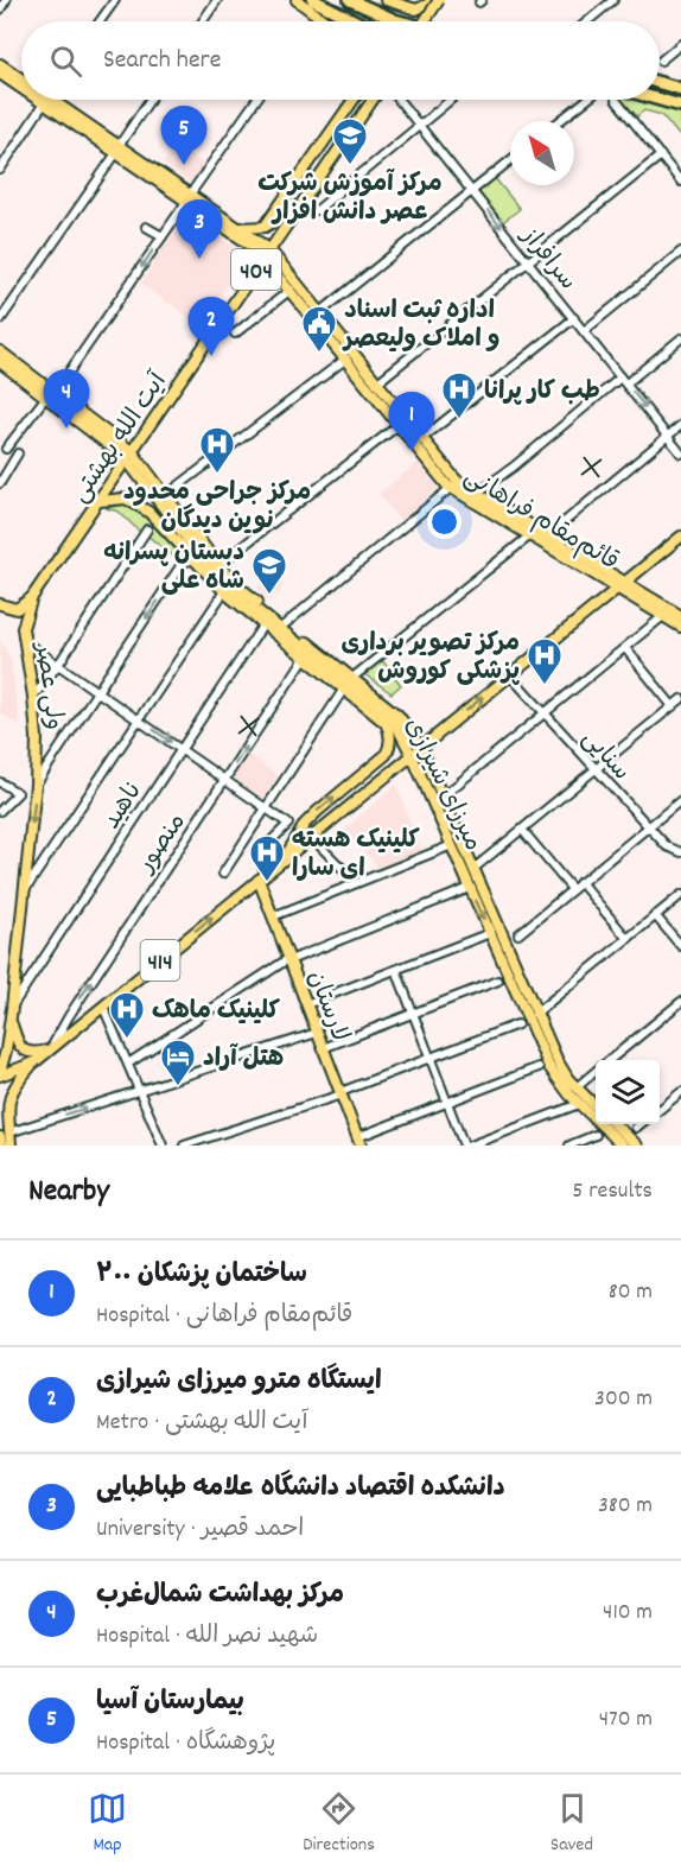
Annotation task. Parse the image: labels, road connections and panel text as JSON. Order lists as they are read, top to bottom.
{
  "streets": {
    "main road": [
      "404",
      "آیت الله بهشتی",
      "قائم‌مقام فراهانی",
      "ولی عصر",
      "میرزای شیرازی",
      "414",
      "لارستان"
    ],
    "street": [
      "سرافراز",
      "سنایی",
      "ناهید",
      "منصور"
    ]
  },
  "crossings": [
    ["آیت الله بهشتی", "قائم‌مقام فراهانی"],
    ["آیت الله بهشتی", "ولی عصر"],
    ["آیت الله بهشتی", "میرزای شیرازی"],
    ["قائم‌مقام فراهانی", "414"],
    ["ولی عصر", "ناهید"],
    ["ولی عصر", "414"],
    ["سنایی", "414"],
    ["میرزای شیرازی", "ناهید"],
    ["میرزای شیرازی", "منصور"],
    ["میرزای شیرازی", "414"],
    ["منصور", "414"],
    ["414", "لارستان"]
  ],
  "one_way": ["سرافراز"],
  "places": {
    "school or university": ["مرکز آموزش شرکت عصر دانش افزار", "دبستان پسرانه شاه علی"],
    "public building": ["اداره ثبت اسناد و املاک ولیعصر"],
    "hospital": [
      "طب کار پرانا",
      "مرکز جراحی محدود نوین دیدگان",
      "مرکز تصویر برداری پزشکی کوروش",
      "کلینیک هسته ای سارا",
      "کلینیک ماهک"
    ],
    "hotel": ["هتل آراد"]
  },
  "north": "top left",
  "page": {
    "search": "Search here",
    "pins": [
      "5",
      "3",
      "2",
      "4",
      "1"
    ],
    "heading": ["Nearby", "5 results"],
    "list": [
      {
        "mark": "1",
        "name": "ساختمان پزشکان ۲۰۰",
        "note": "Hospital · قائم‌مقام فراهانی",
        "value": "80 m"
      },
      {
        "mark": "2",
        "name": "ایستگاه مترو میرزای شیرازی",
        "note": "Metro · آیت الله بهشتی",
        "value": "300 m"
      },
      {
        "mark": "3",
        "name": "دانشکده اقتصاد دانشگاه علامه طباطبایی",
        "note": "University · احمد قصیر",
        "value": "380 m"
      },
      {
        "mark": "4",
        "name": "مرکز بهداشت شمال‌غرب",
        "note": "Hospital · شهید نصر الله",
        "value": "410 m"
      },
      {
        "mark": "5",
        "name": "بیمارستان آسیا",
        "note": "Hospital · پژوهشگاه",
        "value": "470 m"
      }
    ],
    "nav": ["Map", "Directions", "Saved"]
  }
}
